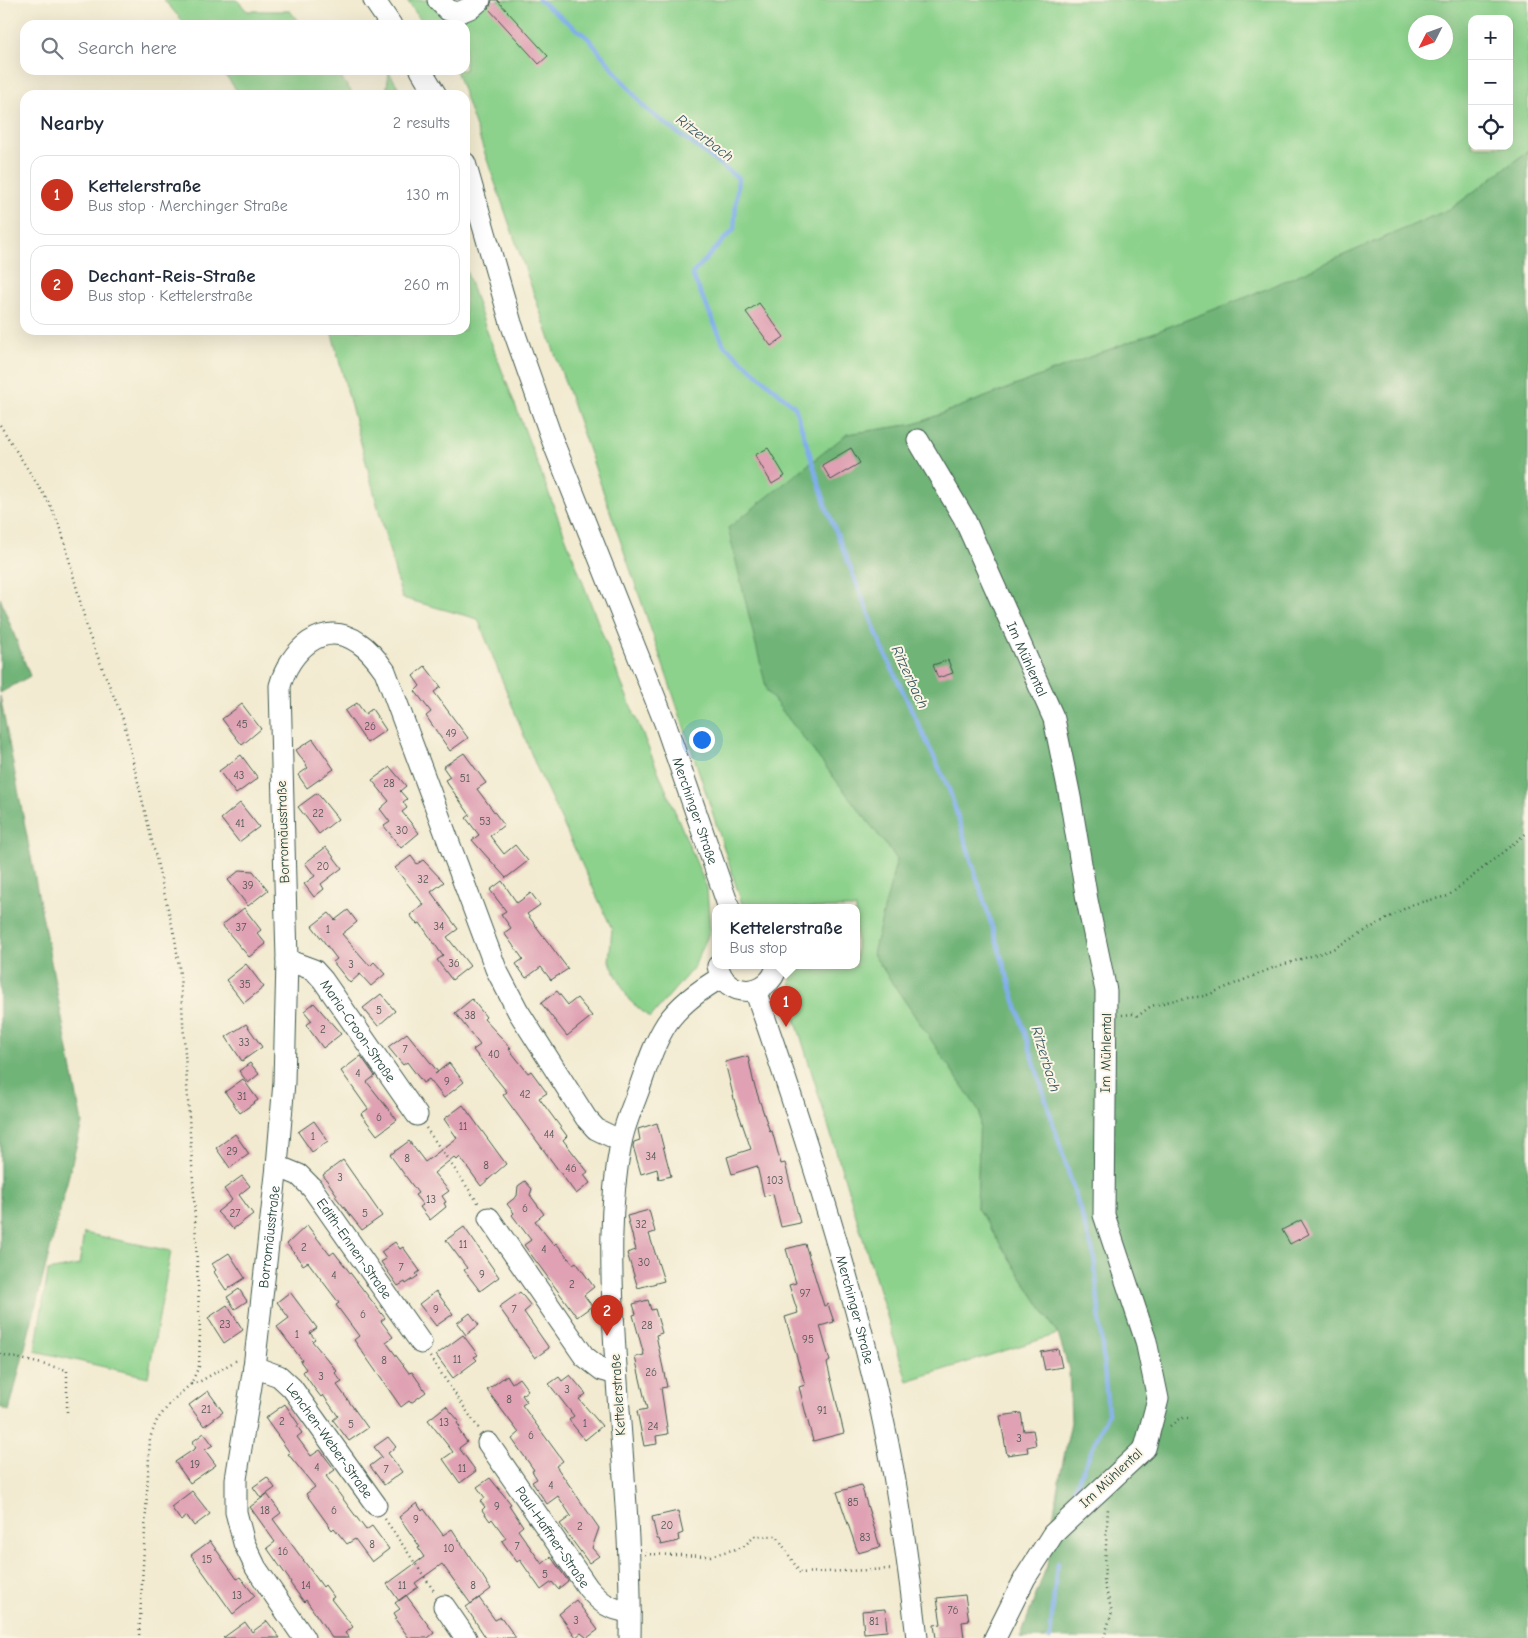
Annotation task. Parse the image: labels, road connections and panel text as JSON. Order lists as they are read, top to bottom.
{
  "streets": {
    "street": [
      "Im Mühlental",
      "Merchinger Straße",
      "Borromäusstraße",
      "Maria-Croon-Straße",
      "Edith-Ennen-Straße",
      "Kettelerstraße",
      "Lenchen-Weber-Straße",
      "Paul-Haffner-Straße"
    ]
  },
  "crossings": [
    ["Borromäusstraße", "Maria-Croon-Straße"],
    ["Borromäusstraße", "Edith-Ennen-Straße"],
    ["Borromäusstraße", "Kettelerstraße"],
    ["Borromäusstraße", "Lenchen-Weber-Straße"],
    ["Kettelerstraße", "Paul-Haffner-Straße"]
  ],
  "water": ["Ritzerbach"],
  "house_numbers": [
    "45",
    "26",
    "49",
    "43",
    "51",
    "28",
    "22",
    "53",
    "41",
    "30",
    "20",
    "32",
    "39",
    "34",
    "37",
    "1",
    "36",
    "3",
    "35",
    "5",
    "38",
    "2",
    "33",
    "7",
    "40",
    "4",
    "9",
    "42",
    "31",
    "6",
    "11",
    "44",
    "1",
    "29",
    "34",
    "8",
    "8",
    "46",
    "3",
    "103",
    "13",
    "6",
    "27",
    "5",
    "32",
    "11",
    "2",
    "4",
    "30",
    "7",
    "9",
    "4",
    "2",
    "97",
    "9",
    "7",
    "6",
    "23",
    "28",
    "1",
    "95",
    "11",
    "8",
    "26",
    "3",
    "3",
    "8",
    "21",
    "91",
    "2",
    "13",
    "1",
    "5",
    "24",
    "6",
    "3",
    "19",
    "4",
    "11",
    "7",
    "4",
    "85",
    "9",
    "18",
    "6",
    "9",
    "20",
    "2",
    "83",
    "8",
    "7",
    "10",
    "16",
    "15",
    "5",
    "14",
    "11",
    "8",
    "13",
    "76",
    "3",
    "81"
  ],
  "north": "bottom left",
  "page": {
    "map_buttons": ["+", "−"],
    "search": "Search here",
    "heading": ["Nearby", "2 results"],
    "list": [
      {
        "mark": "1",
        "name": "Kettelerstraße",
        "note": "Bus stop · Merchinger Straße",
        "value": "130 m"
      },
      {
        "mark": "2",
        "name": "Dechant-Reis-Straße",
        "note": "Bus stop · Kettelerstraße",
        "value": "260 m"
      }
    ],
    "popup": ["Kettelerstraße", "Bus stop"],
    "pins": ["1", "2"]
  }
}
